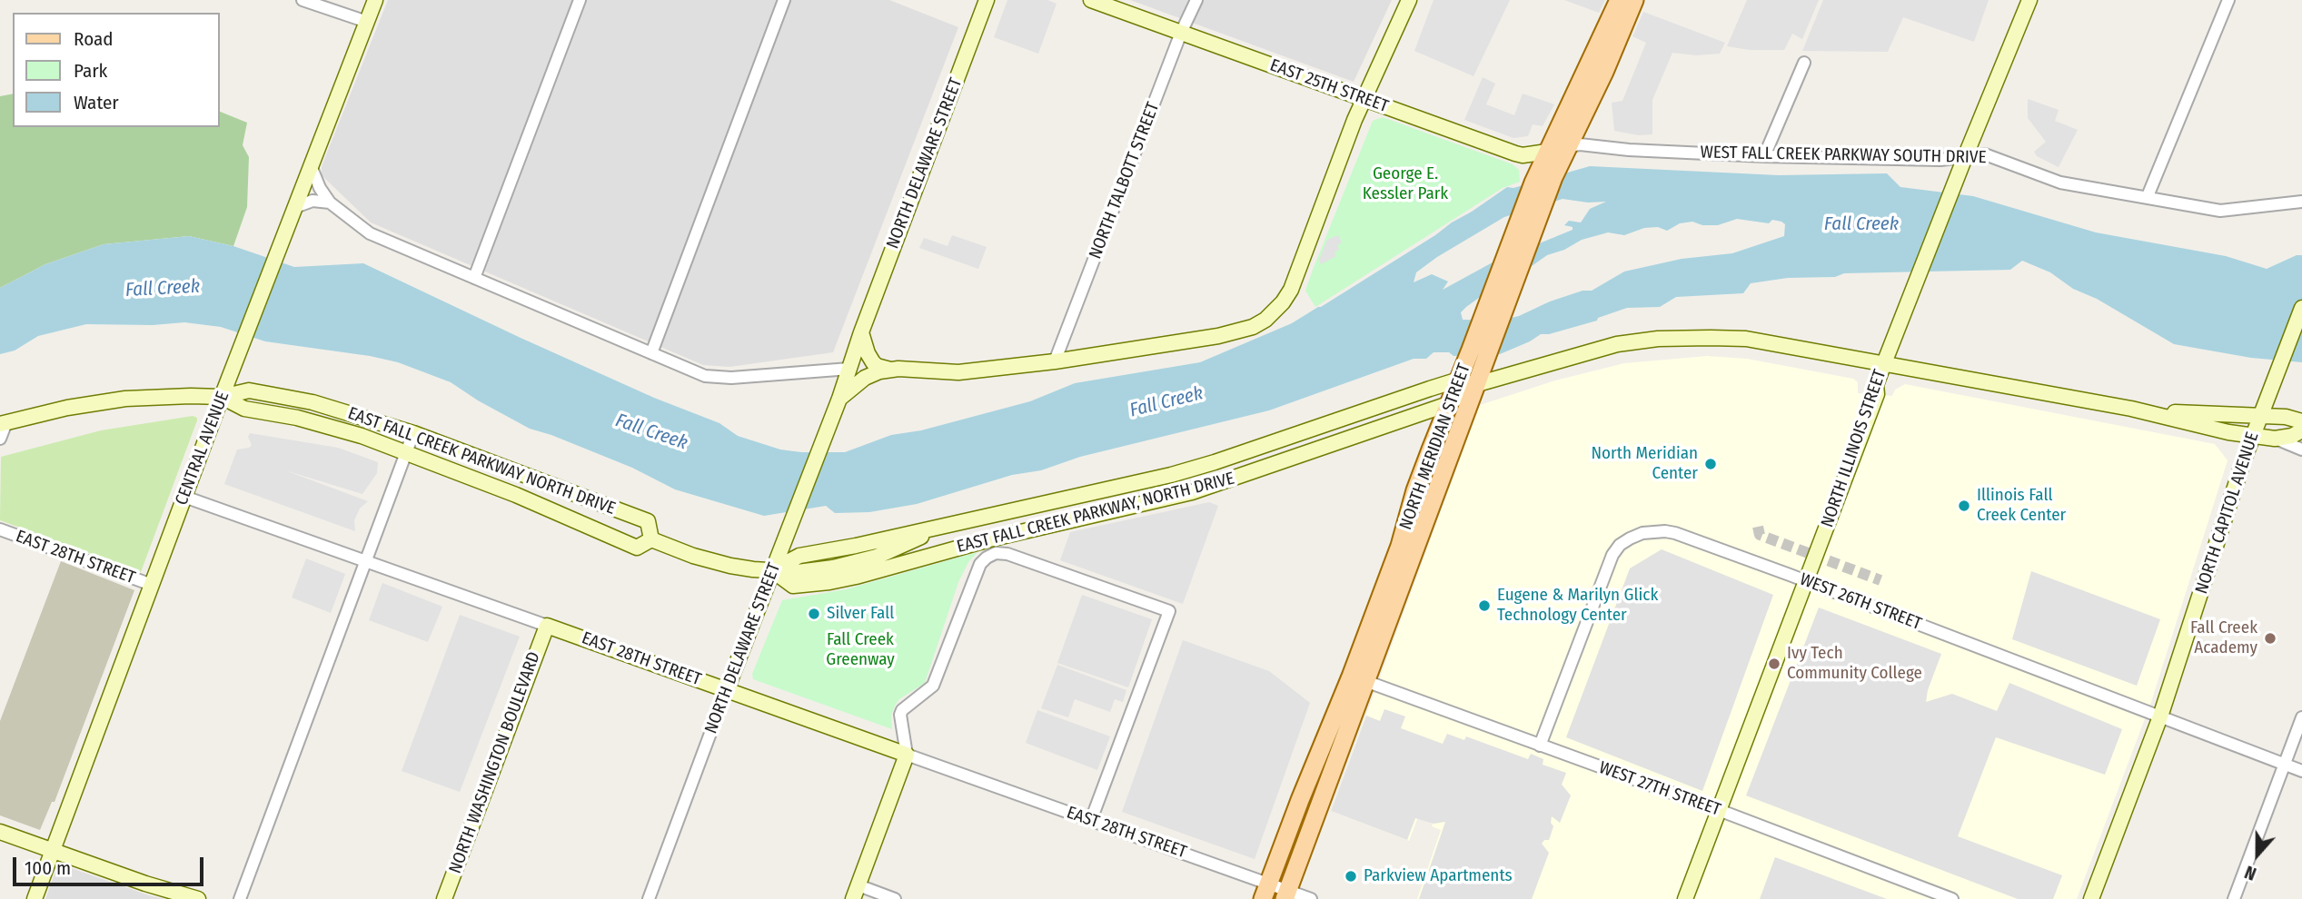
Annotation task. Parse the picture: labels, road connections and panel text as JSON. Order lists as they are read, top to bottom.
{
  "streets": {
    "main road": [
      "EAST 25TH STREET",
      "NORTH DELAWARE STREET",
      "NORTH MERIDIAN STREET",
      "CENTRAL AVENUE",
      "NORTH ILLINOIS STREET",
      "EAST FALL CREEK PARKWAY NORTH DRIVE",
      "EAST FALL CREEK PARKWAY, NORTH DRIVE",
      "NORTH CAPITOL AVENUE",
      "EAST 28TH STREET",
      "NORTH WASHINGTON BOULEVARD"
    ],
    "street": [
      "WEST FALL CREEK PARKWAY SOUTH DRIVE",
      "NORTH TALBOTT STREET",
      "WEST 26TH STREET",
      "WEST 27TH STREET"
    ]
  },
  "crossings": [
    ["EAST 25TH STREET", "WEST FALL CREEK PARKWAY SOUTH DRIVE"],
    ["EAST 25TH STREET", "NORTH TALBOTT STREET"],
    ["EAST 25TH STREET", "NORTH MERIDIAN STREET"],
    ["WEST FALL CREEK PARKWAY SOUTH DRIVE", "NORTH MERIDIAN STREET"],
    ["WEST FALL CREEK PARKWAY SOUTH DRIVE", "NORTH ILLINOIS STREET"],
    ["NORTH DELAWARE STREET", "EAST FALL CREEK PARKWAY NORTH DRIVE"],
    ["NORTH DELAWARE STREET", "EAST FALL CREEK PARKWAY, NORTH DRIVE"],
    ["NORTH DELAWARE STREET", "EAST 28TH STREET"],
    ["NORTH MERIDIAN STREET", "EAST FALL CREEK PARKWAY, NORTH DRIVE"],
    ["NORTH MERIDIAN STREET", "EAST 28TH STREET"],
    ["NORTH MERIDIAN STREET", "WEST 27TH STREET"],
    ["CENTRAL AVENUE", "EAST FALL CREEK PARKWAY NORTH DRIVE"],
    ["CENTRAL AVENUE", "EAST 28TH STREET"],
    ["NORTH ILLINOIS STREET", "WEST 26TH STREET"],
    ["NORTH ILLINOIS STREET", "WEST 27TH STREET"],
    ["EAST FALL CREEK PARKWAY NORTH DRIVE", "EAST FALL CREEK PARKWAY, NORTH DRIVE"],
    ["NORTH CAPITOL AVENUE", "WEST 26TH STREET"],
    ["EAST 28TH STREET", "NORTH WASHINGTON BOULEVARD"],
    ["WEST 26TH STREET", "WEST 27TH STREET"]
  ],
  "water": ["Fall Creek"],
  "parks": ["George E. Kessler Park", "Fall Creek Greenway"],
  "places": [
    "North Meridian Center",
    "Illinois Fall Creek Center",
    "Eugene & Marilyn Glick Technology Center",
    "Silver Fall",
    "Fall Creek Academy",
    "Ivy Tech Community College",
    "Parkview Apartments"
  ],
  "legend": ["Road", "Park", "Water"],
  "scale_bar": "100 m",
  "north": "bottom"
}
